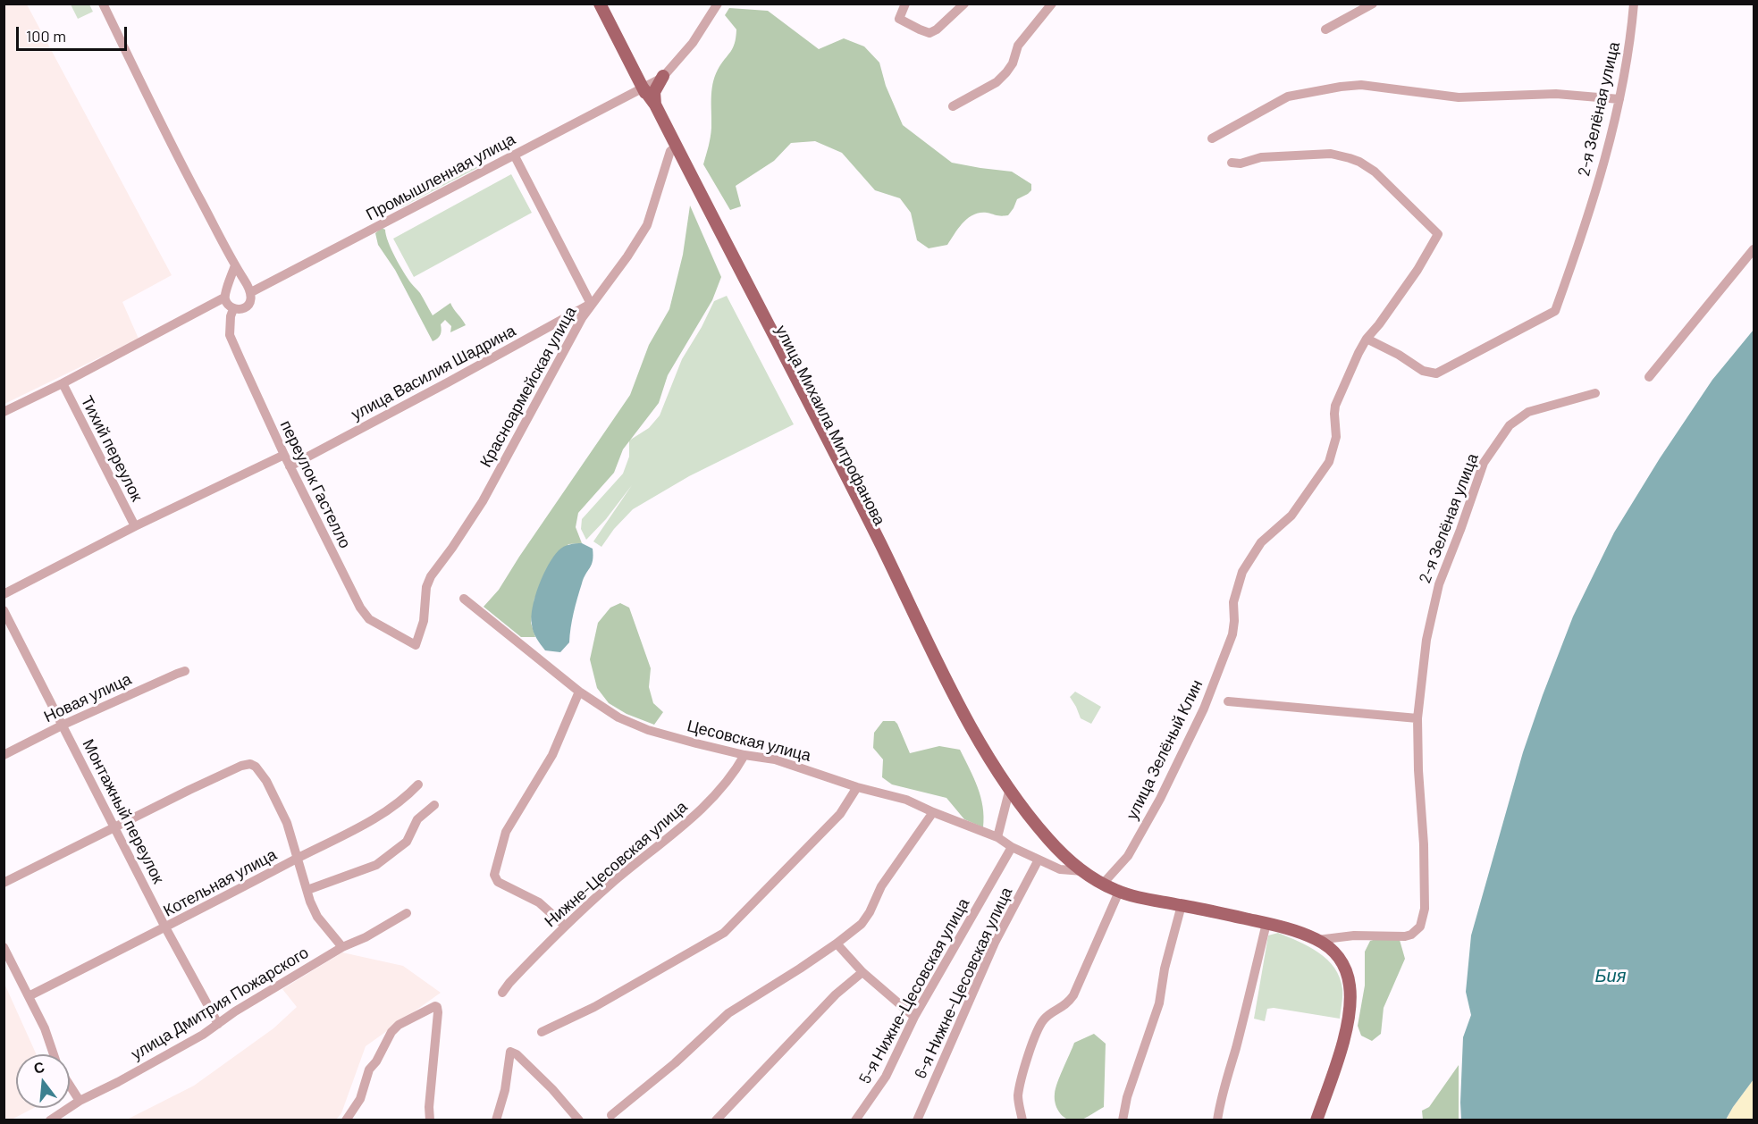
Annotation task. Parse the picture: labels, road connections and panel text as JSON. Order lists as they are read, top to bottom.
{
  "streets": {
    "main road": ["улица Михаила Митрофанова"],
    "street": [
      "2-я Зелёная улица",
      "Промышленная улица",
      "улица Василия Шадрина",
      "Красноармейская улица",
      "Тихий переулок",
      "переулок Гастелло",
      "Новая улица",
      "Цесовская улица",
      "улица Зелёный Клин",
      "Монтажный переулок",
      "Нижне-Цесовская улица",
      "Котельная улица",
      "6-я Нижне-Цесовская улица",
      "5-я Нижне-Цесовская улица",
      "улица Дмитрия Пожарского"
    ]
  },
  "crossings": [
    ["2-я Зелёная улица", "улица Михаила Митрофанова"],
    ["2-я Зелёная улица", "улица Зелёный Клин"],
    ["Промышленная улица", "улица Михаила Митрофанова"],
    ["Промышленная улица", "переулок Гастелло"],
    ["улица Василия Шадрина", "Красноармейская улица"],
    ["улица Василия Шадрина", "переулок Гастелло"],
    ["Красноармейская улица", "улица Михаила Митрофанова"],
    ["Красноармейская улица", "переулок Гастелло"],
    ["улица Михаила Митрофанова", "Цесовская улица"],
    ["улица Михаила Митрофанова", "улица Зелёный Клин"],
    ["Новая улица", "Монтажный переулок"],
    ["Цесовская улица", "Нижне-Цесовская улица"],
    ["Цесовская улица", "6-я Нижне-Цесовская улица"],
    ["Цесовская улица", "5-я Нижне-Цесовская улица"],
    ["Монтажный переулок", "Котельная улица"],
    ["Монтажный переулок", "улица Дмитрия Пожарского"]
  ],
  "water": ["Бия"],
  "scale_bar": "100 m",
  "north": "top"
}
